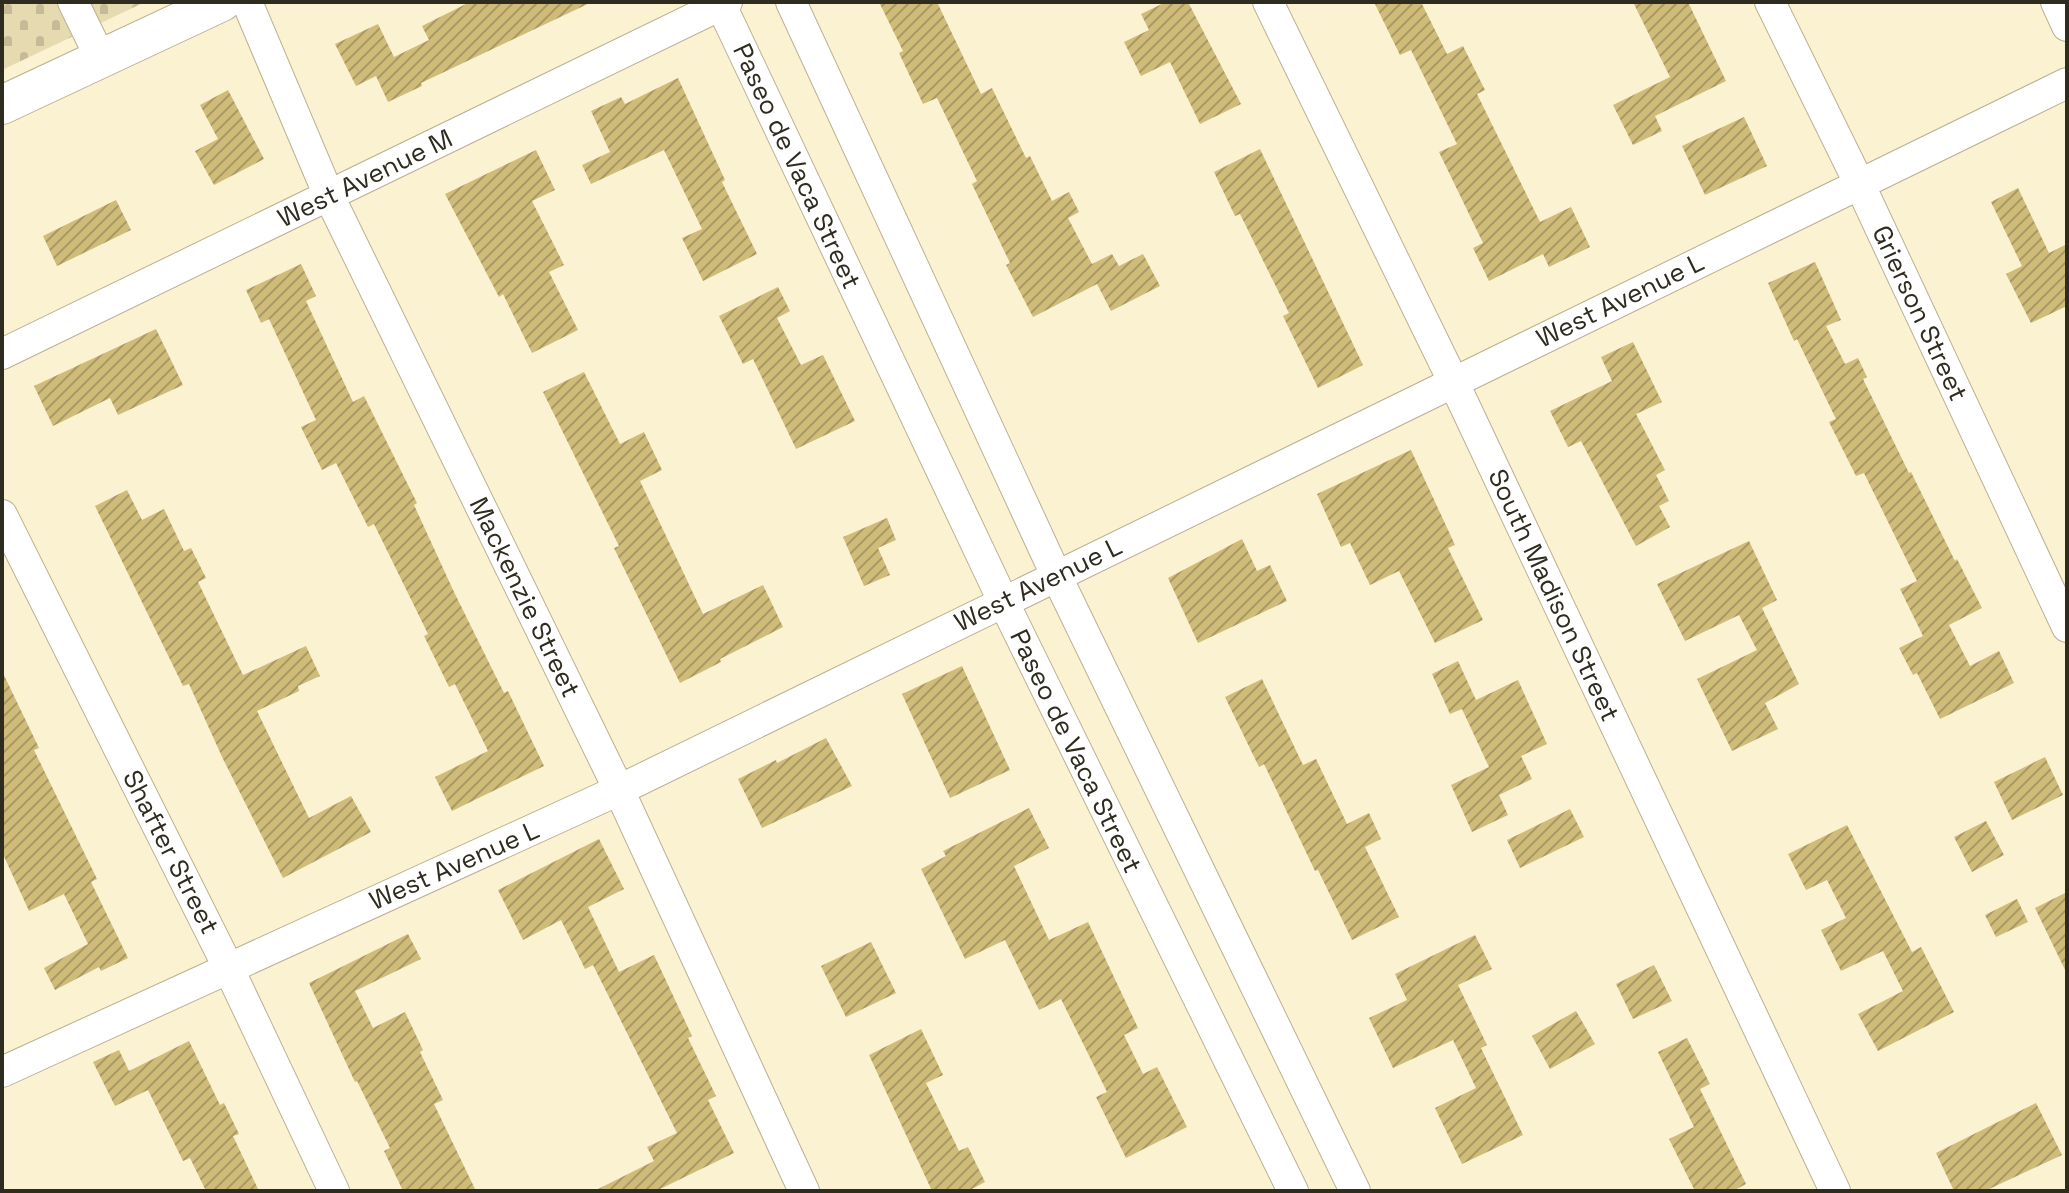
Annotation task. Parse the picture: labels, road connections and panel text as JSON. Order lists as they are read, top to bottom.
{
  "streets": {
    "street": [
      "Paseo de Vaca Street",
      "West Avenue M",
      "West Avenue L",
      "Grierson Street",
      "South Madison Street",
      "Mackenzie Street",
      "Shafter Street"
    ]
  },
  "crossings": [
    ["Paseo de Vaca Street", "West Avenue M"],
    ["Paseo de Vaca Street", "West Avenue L"],
    ["West Avenue M", "Mackenzie Street"],
    ["West Avenue L", "Grierson Street"],
    ["West Avenue L", "South Madison Street"],
    ["West Avenue L", "Mackenzie Street"],
    ["West Avenue L", "Shafter Street"]
  ]
}
